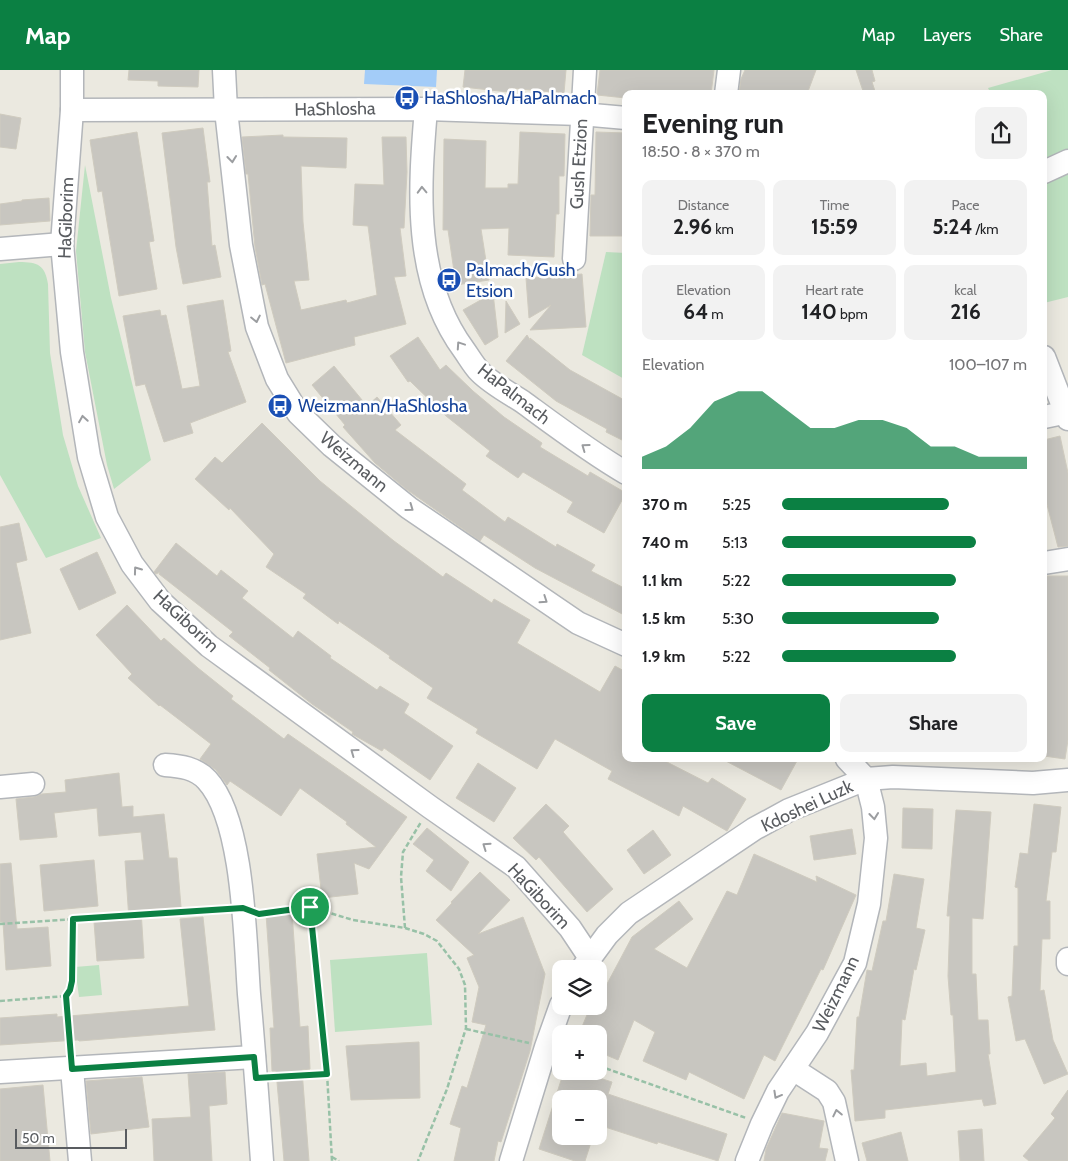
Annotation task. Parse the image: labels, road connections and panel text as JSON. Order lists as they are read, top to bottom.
{
  "streets": {
    "street": [
      "HaShlosha",
      "Gush Etzion",
      "HaGiborim",
      "HaPalmach",
      "Weizmann",
      "Kdoshei Luzk"
    ]
  },
  "crossings": [
    ["HaShlosha", "Gush Etzion"],
    ["HaShlosha", "HaGiborim"],
    ["HaShlosha", "HaPalmach"],
    ["HaShlosha", "Weizmann"],
    ["Weizmann", "Kdoshei Luzk"]
  ],
  "one_way": ["HaGiborim", "HaPalmach", "Weizmann"],
  "places": {
    "bus stop": ["HaShlosha/HaPalmach", "Palmach/Gush Etsion", "Weizmann/HaShlosha"]
  },
  "scale_bar": "50 m",
  "page": {
    "header": "Map",
    "nav": ["Map", "Layers", "Share"],
    "heading": ["Evening run", "18:50 · 8 × 370 m"],
    "stats": [
      ["Distance", "2.96 km"],
      ["Time", "15:59"],
      ["Pace", "5:24 /km"],
      ["Elevation", "64 m"],
      ["Heart rate", "140 bpm"],
      ["kcal", "216"]
    ],
    "chart": ["Elevation", "100–107 m"],
    "list": [
      {
        "name": "370 m",
        "note": "5:25"
      },
      {
        "name": "740 m",
        "note": "5:13"
      },
      {
        "name": "1.1 km",
        "note": "5:22"
      },
      {
        "name": "1.5 km",
        "note": "5:30"
      },
      {
        "name": "1.9 km",
        "note": "5:22"
      }
    ],
    "buttons": ["Save", "Share"],
    "map_buttons": ["+", "−"],
    "scale": "50 m"
  }
}
